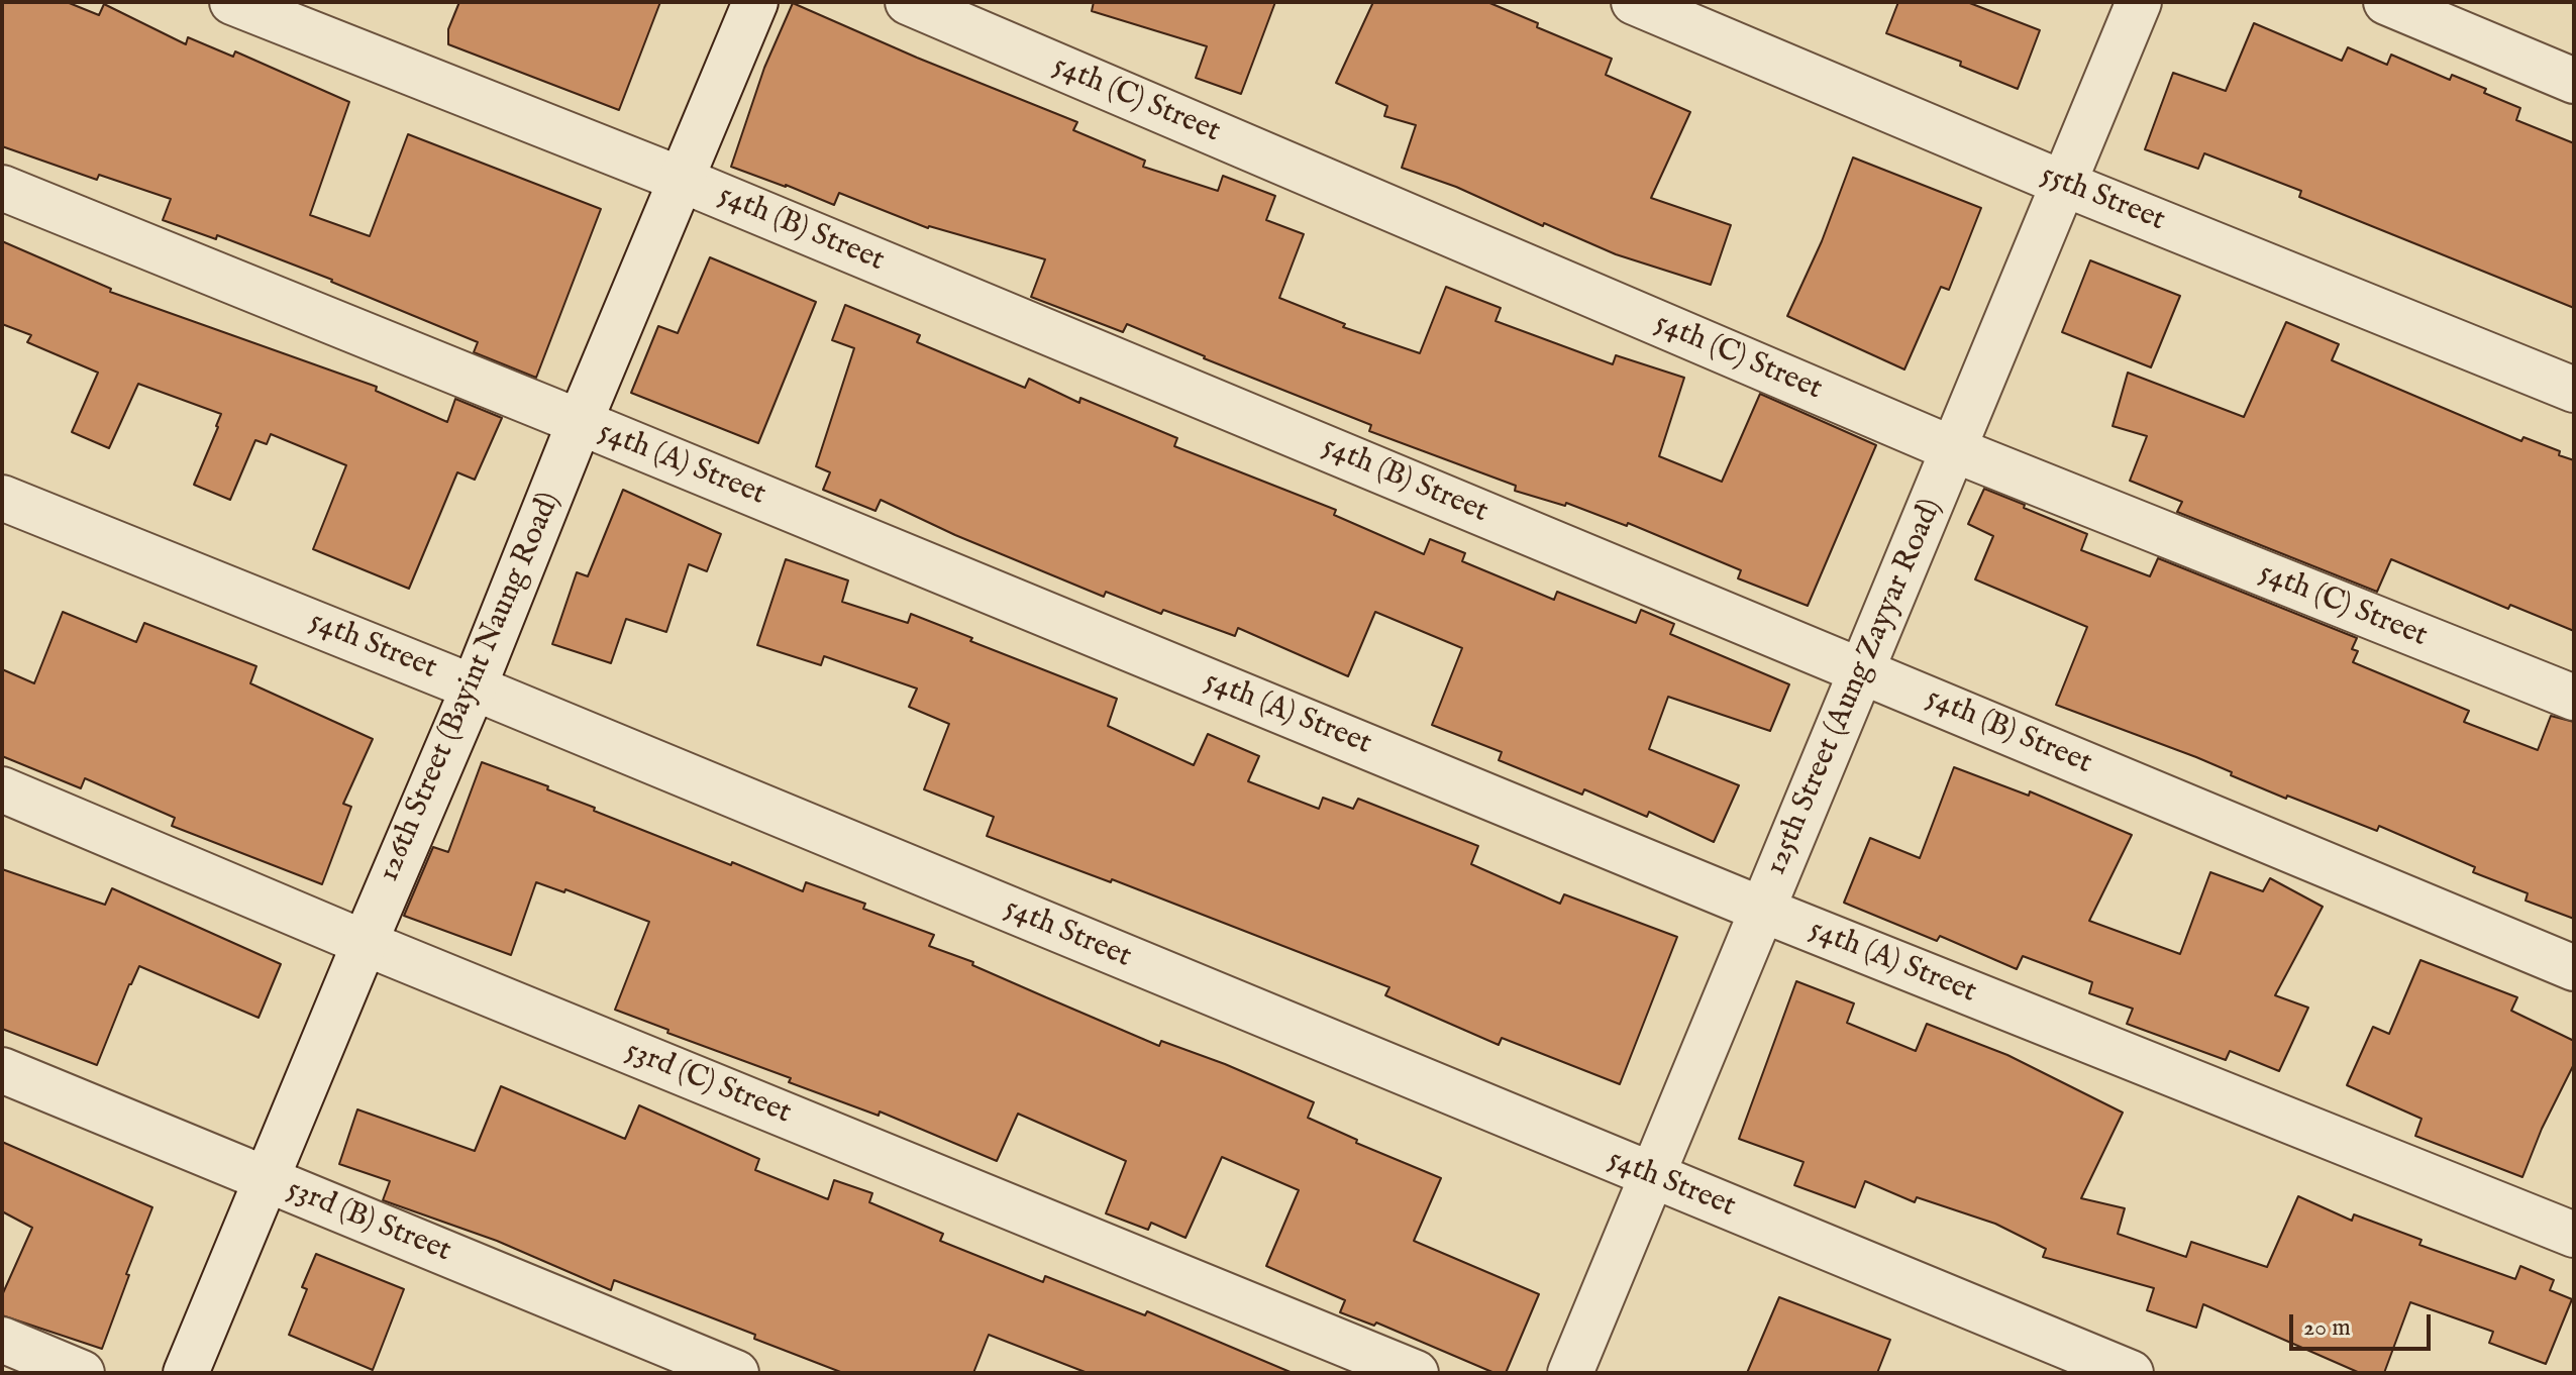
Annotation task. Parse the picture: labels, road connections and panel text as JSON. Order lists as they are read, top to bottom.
{
  "streets": {
    "street": [
      "54th (C) Street",
      "55th Street",
      "54th (B) Street",
      "54th (A) Street",
      "54th Street",
      "126th Street (Bayint Naung Road)",
      "125th Street (Aung Zayyar Road)",
      "53rd (C) Street",
      "53rd (B) Street"
    ]
  },
  "crossings": [
    ["54th (C) Street", "125th Street (Aung Zayyar Road)"],
    ["55th Street", "125th Street (Aung Zayyar Road)"],
    ["54th (B) Street", "126th Street (Bayint Naung Road)"],
    ["54th (B) Street", "125th Street (Aung Zayyar Road)"],
    ["54th (A) Street", "126th Street (Bayint Naung Road)"],
    ["54th (A) Street", "125th Street (Aung Zayyar Road)"],
    ["54th Street", "126th Street (Bayint Naung Road)"],
    ["54th Street", "125th Street (Aung Zayyar Road)"],
    ["126th Street (Bayint Naung Road)", "53rd (C) Street"],
    ["126th Street (Bayint Naung Road)", "53rd (B) Street"]
  ],
  "scale_bar": "20 m"
}
